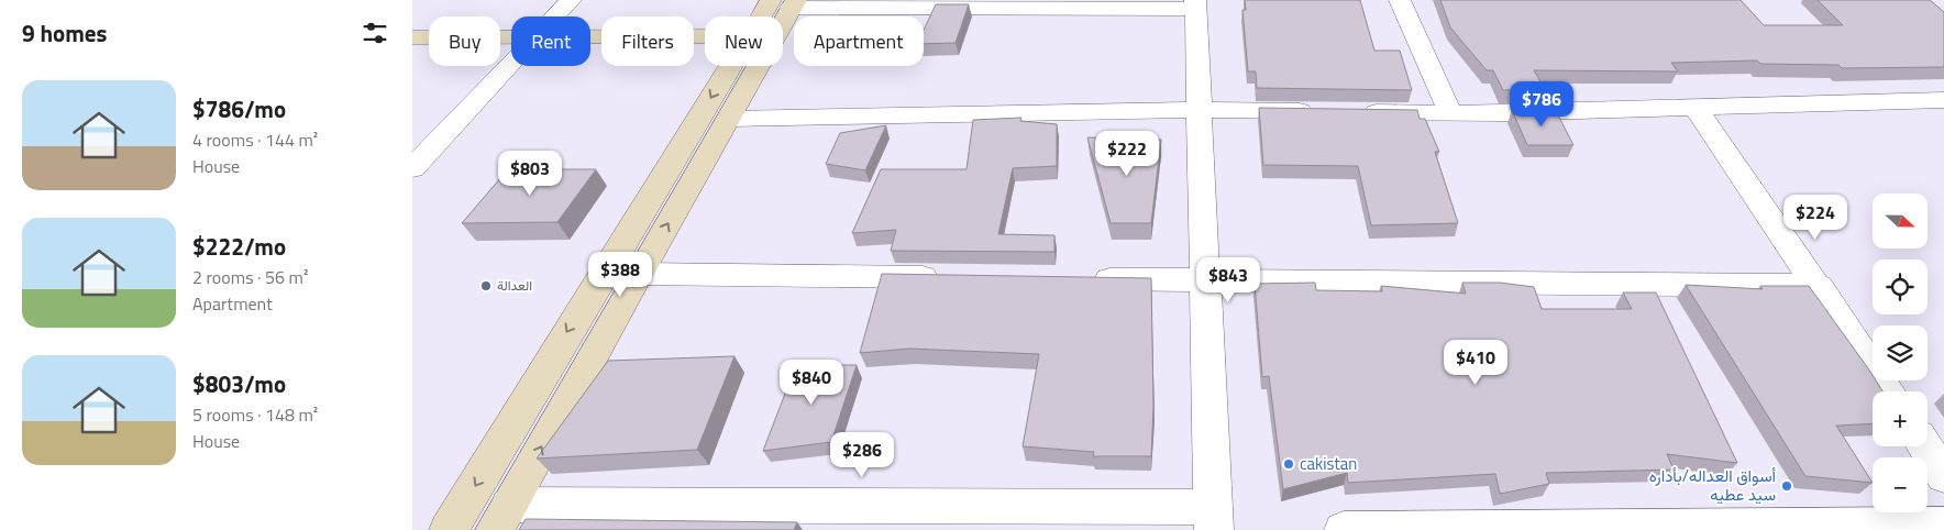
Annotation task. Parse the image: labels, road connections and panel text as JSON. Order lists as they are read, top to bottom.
{
  "places": ["العدالة", "cakistan", "أسواق العداله/بأداره سيد عطيه"],
  "north": "right",
  "page": {
    "heading": "9 homes",
    "chip": [
      "Buy",
      "Rent",
      "Filters",
      "New",
      "Apartment"
    ],
    "list": [
      {
        "name": "$786/mo",
        "note": "4 rooms · 144 m² · House"
      },
      {
        "name": "$222/mo",
        "note": "2 rooms · 56 m² · Apartment"
      },
      {
        "name": "$803/mo",
        "note": "5 rooms · 148 m² · House"
      }
    ],
    "price": [
      "$786",
      "$222",
      "$803",
      "$224",
      "$388",
      "$843",
      "$410",
      "$840",
      "$286"
    ],
    "map_buttons": ["+", "−"]
  }
}
